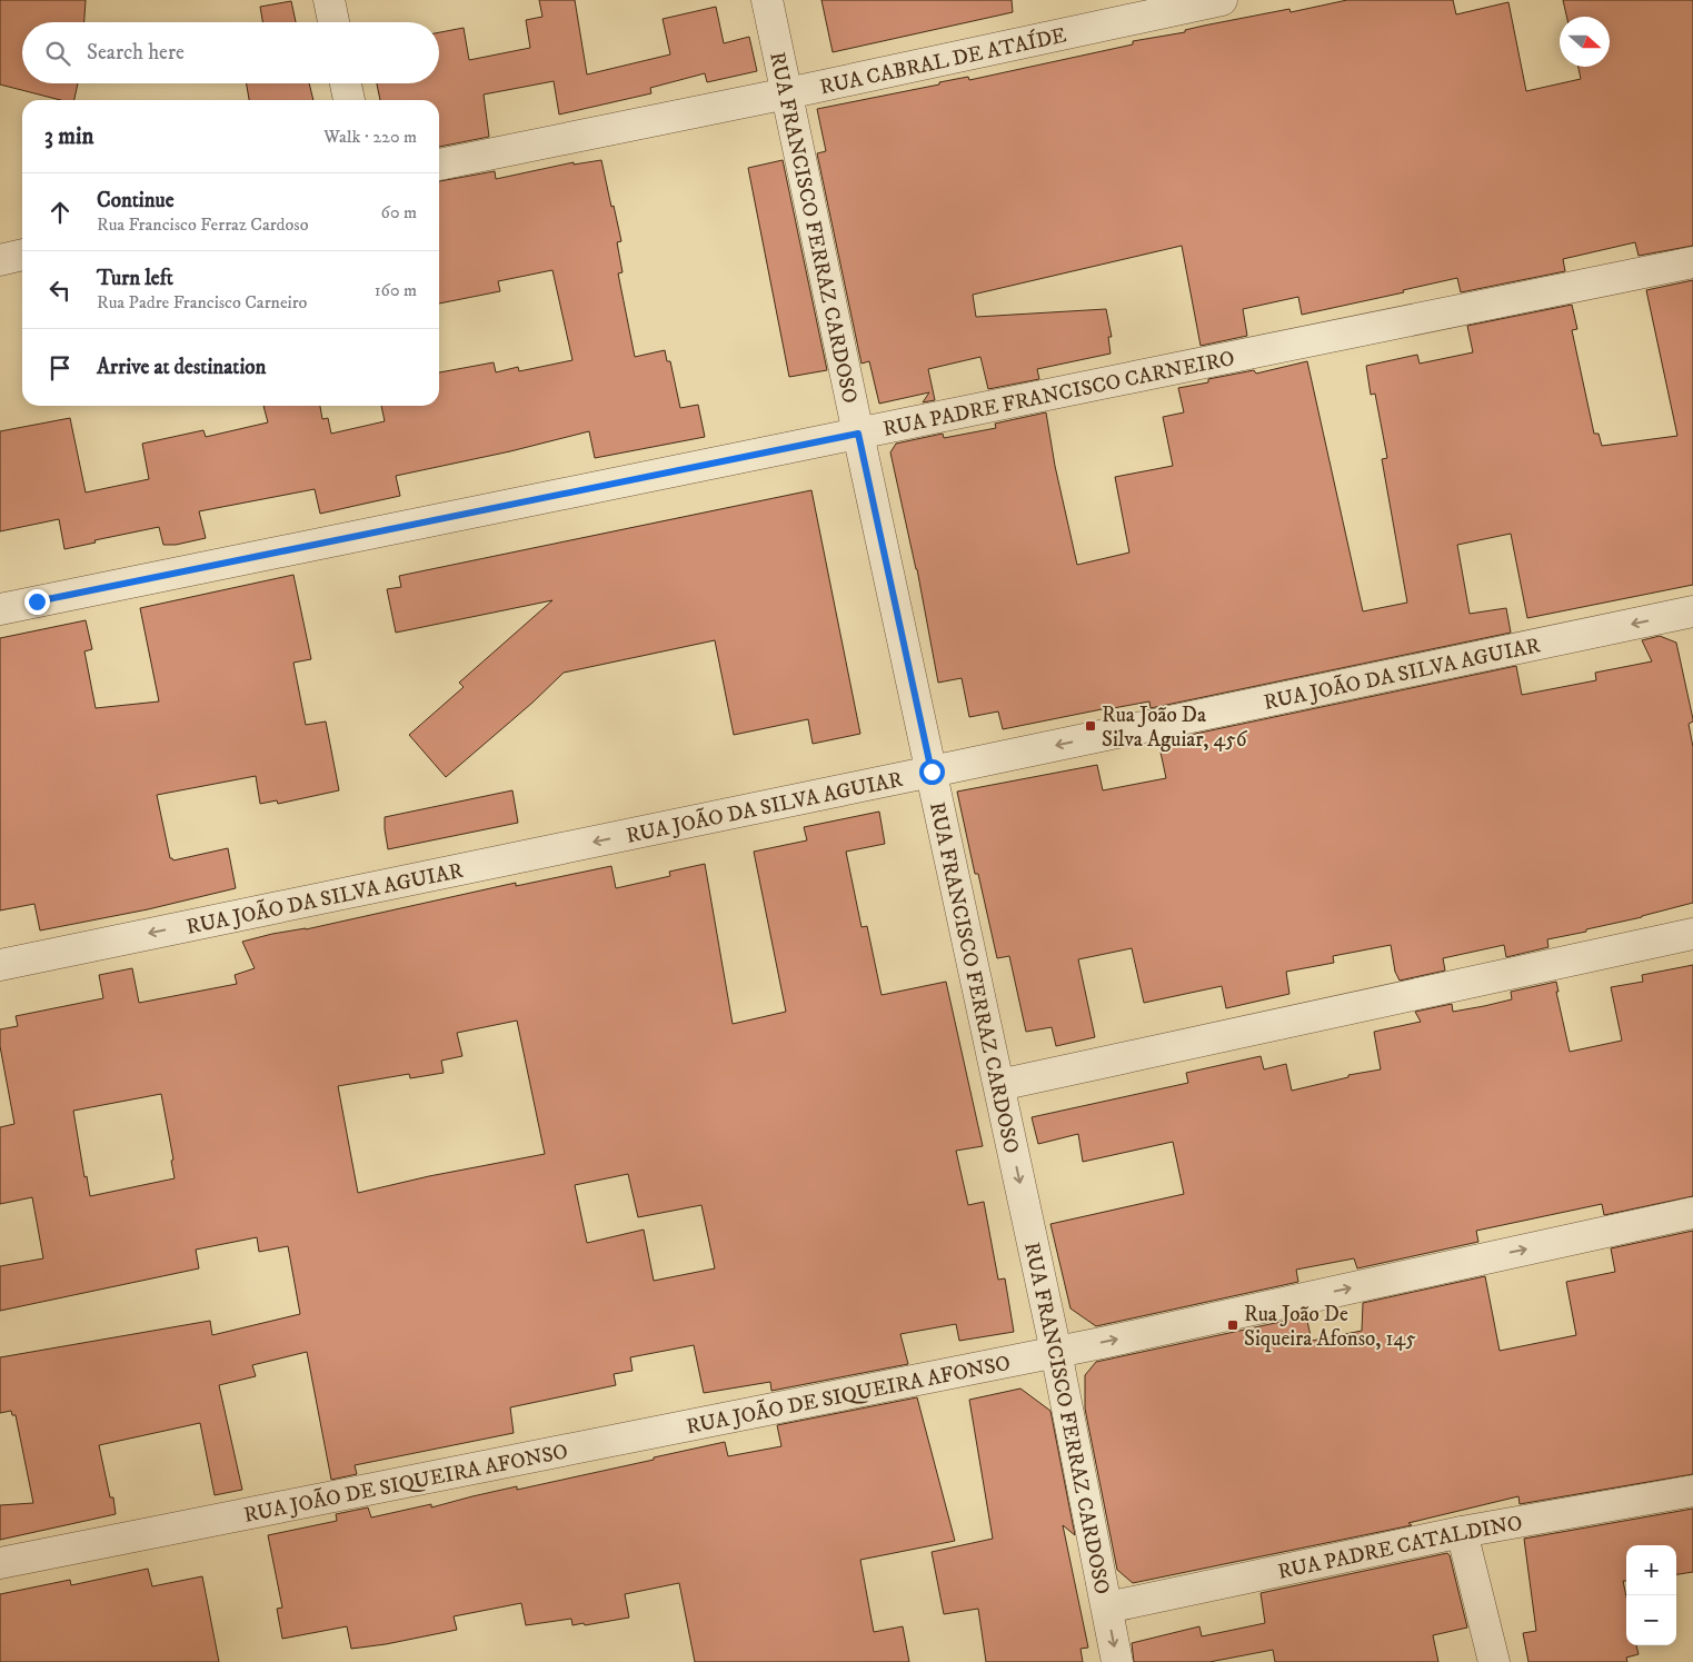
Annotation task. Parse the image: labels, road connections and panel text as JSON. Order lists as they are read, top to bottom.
{
  "streets": {
    "street": [
      "RUA CABRAL DE ATAÍDE",
      "RUA FRANCISCO FERRAZ CARDOSO",
      "RUA PADRE FRANCISCO CARNEIRO",
      "RUA JOÃO DA SILVA AGUIAR",
      "RUA JOÃO DE SIQUEIRA AFONSO",
      "RUA PADRE CATALDINO"
    ]
  },
  "crossings": [
    ["RUA CABRAL DE ATAÍDE", "RUA FRANCISCO FERRAZ CARDOSO"],
    ["RUA FRANCISCO FERRAZ CARDOSO", "RUA PADRE FRANCISCO CARNEIRO"],
    ["RUA FRANCISCO FERRAZ CARDOSO", "RUA JOÃO DA SILVA AGUIAR"],
    ["RUA FRANCISCO FERRAZ CARDOSO", "RUA JOÃO DE SIQUEIRA AFONSO"],
    ["RUA FRANCISCO FERRAZ CARDOSO", "RUA PADRE CATALDINO"]
  ],
  "one_way": ["RUA JOÃO DA SILVA AGUIAR"],
  "places": {
    "transit": ["Rua João Da Silva Aguiar, 456", "Rua João De Siqueira Afonso, 145"]
  },
  "north": "right",
  "page": {
    "search": "Search here",
    "heading": ["3 min", "Walk · 220 m"],
    "list": [
      ["Continue", "Rua Francisco Ferraz Cardoso", "60 m"],
      ["Turn left", "Rua Padre Francisco Carneiro", "160 m"],
      "Arrive at destination"
    ],
    "map_buttons": ["+", "−"]
  }
}
